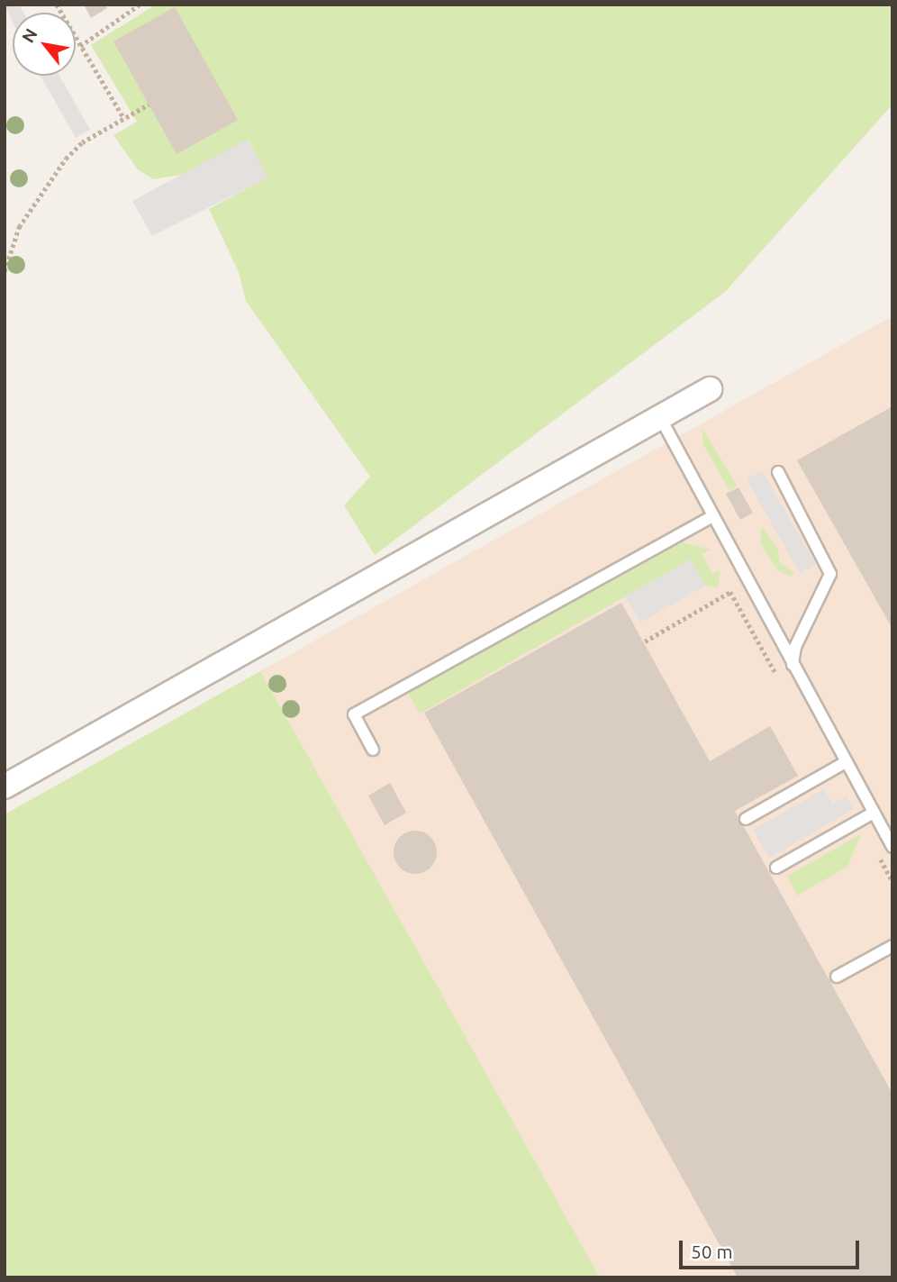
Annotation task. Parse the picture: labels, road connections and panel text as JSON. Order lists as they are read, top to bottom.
{
  "scale_bar": "50 m",
  "north": "top left"
}
